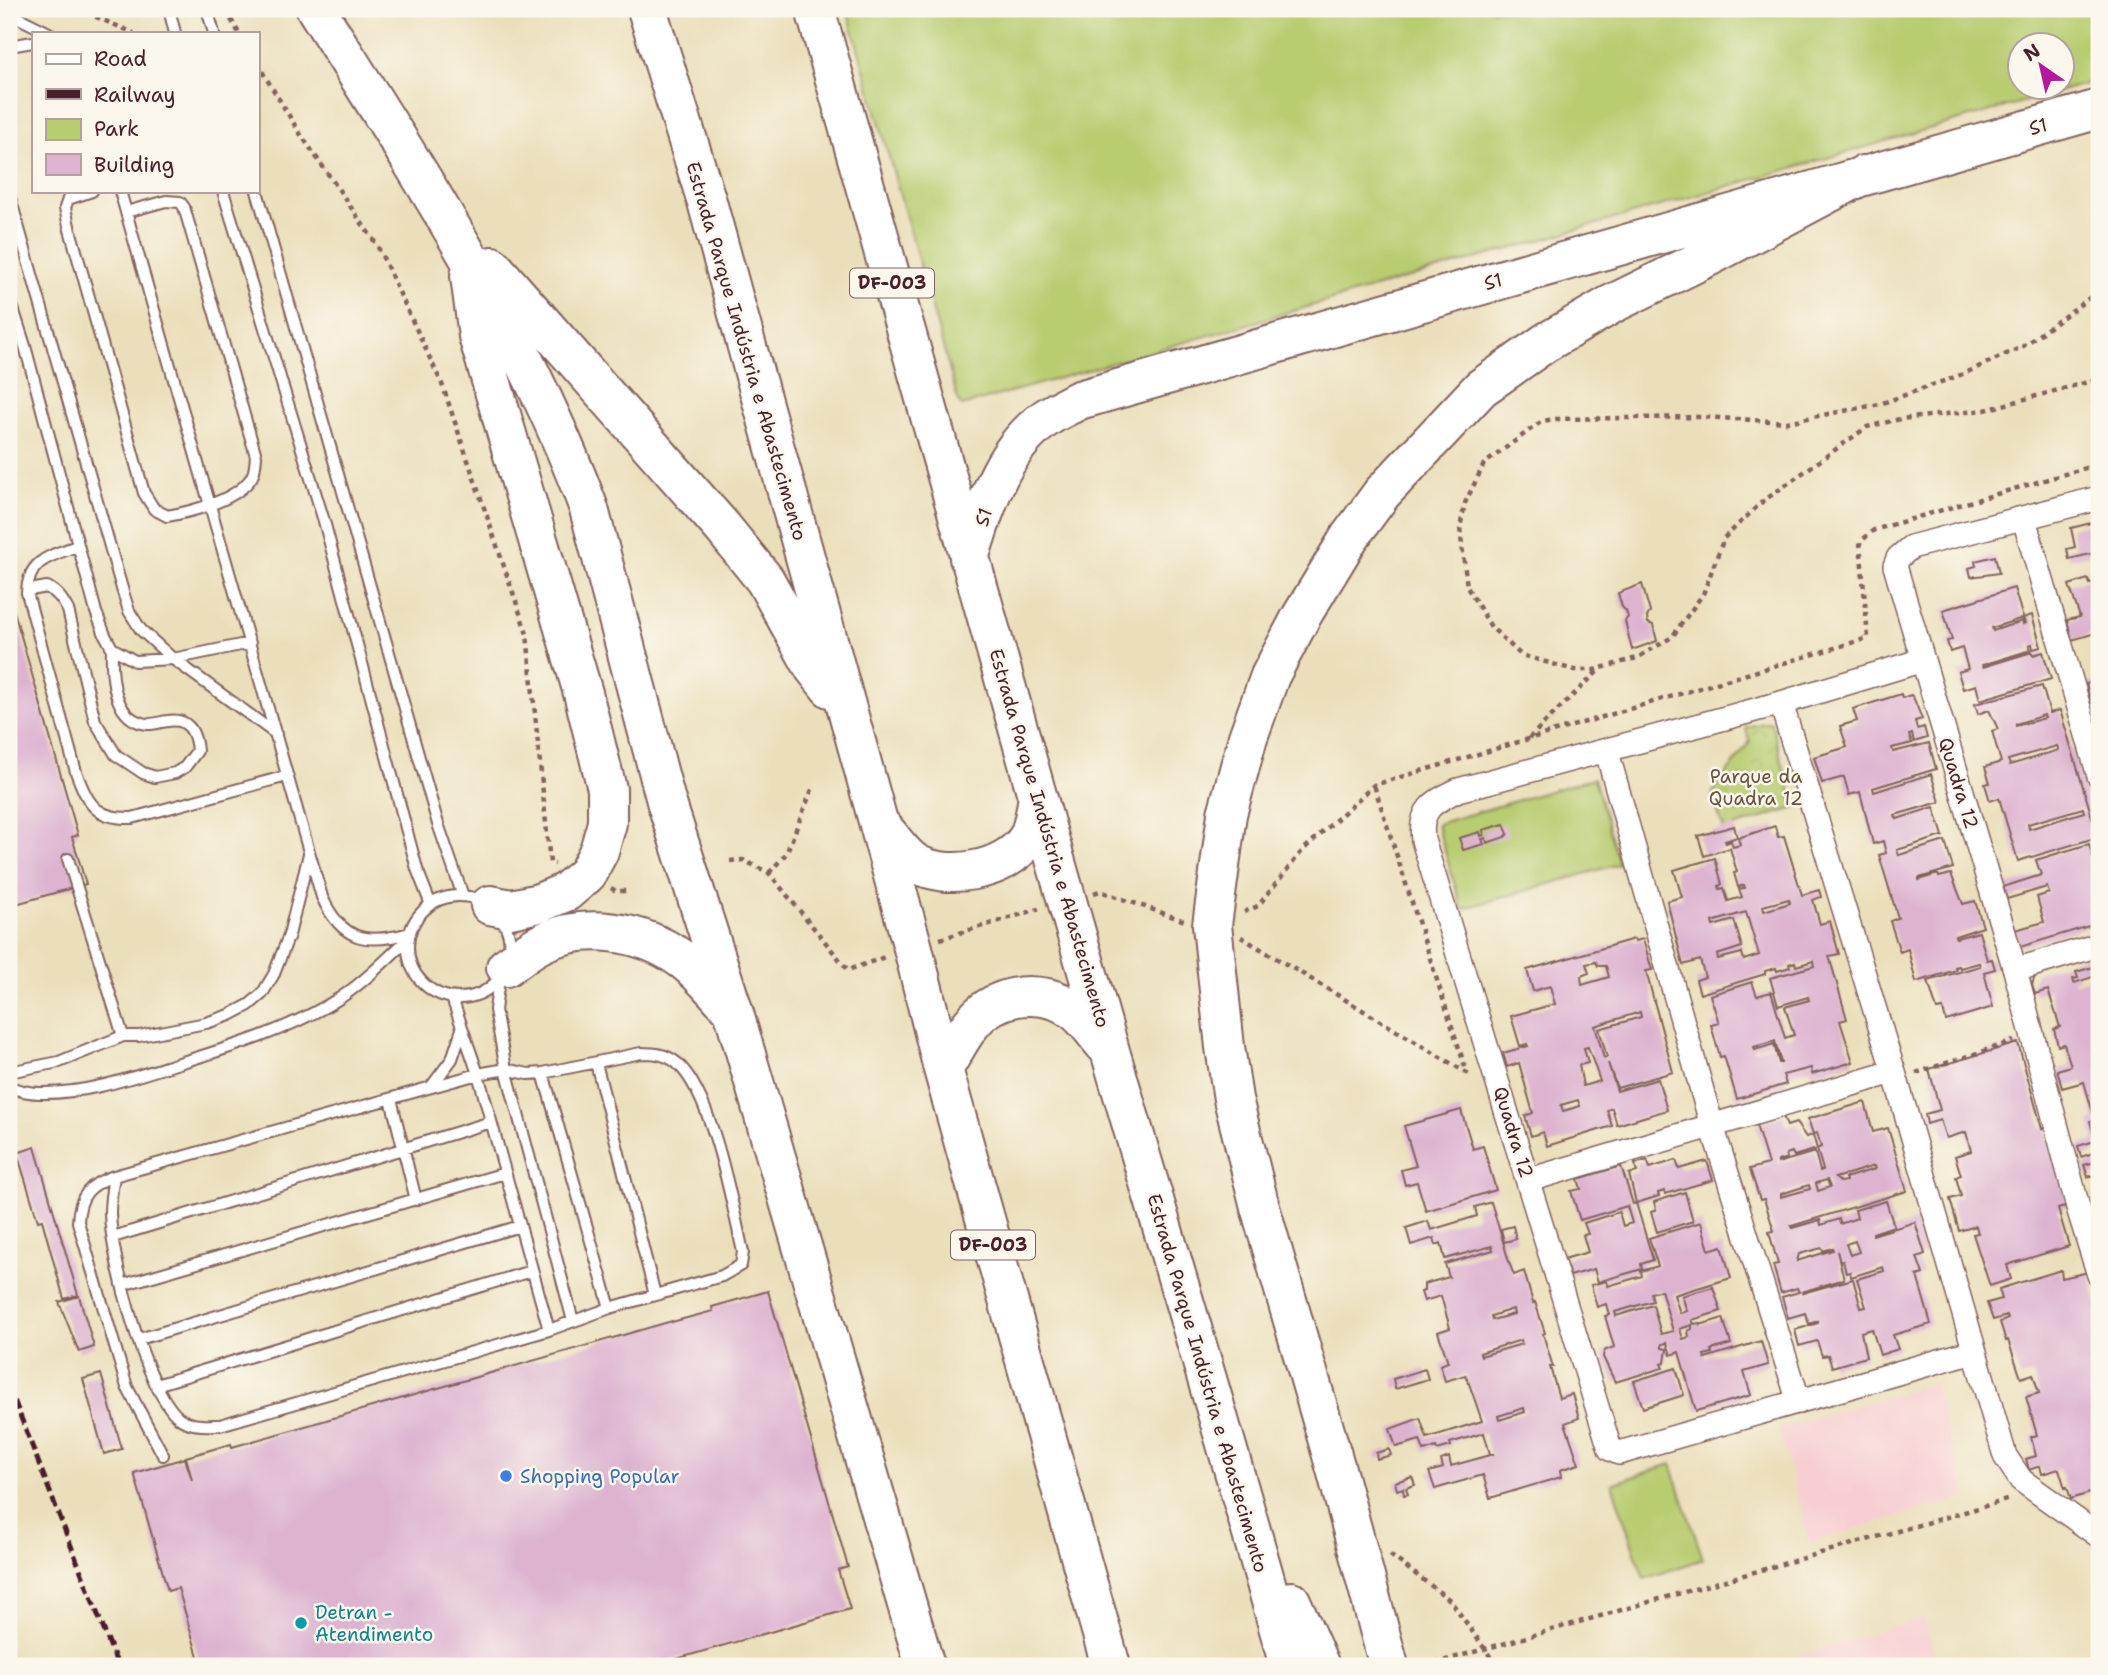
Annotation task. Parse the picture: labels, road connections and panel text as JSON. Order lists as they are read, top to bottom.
{
  "streets": {
    "highway": ["S1", "DF-003", "Estrada Parque Indústria e Abastecimento"],
    "street": ["Quadra 12"]
  },
  "crossings": [
    ["S1", "Estrada Parque Indústria e Abastecimento"]
  ],
  "parks": ["Parque da Quadra 12"],
  "places": ["Shopping Popular", "Detran - Atendimento"],
  "legend": [
    "Road",
    "Railway",
    "Park",
    "Building"
  ],
  "north": "top left"
}
